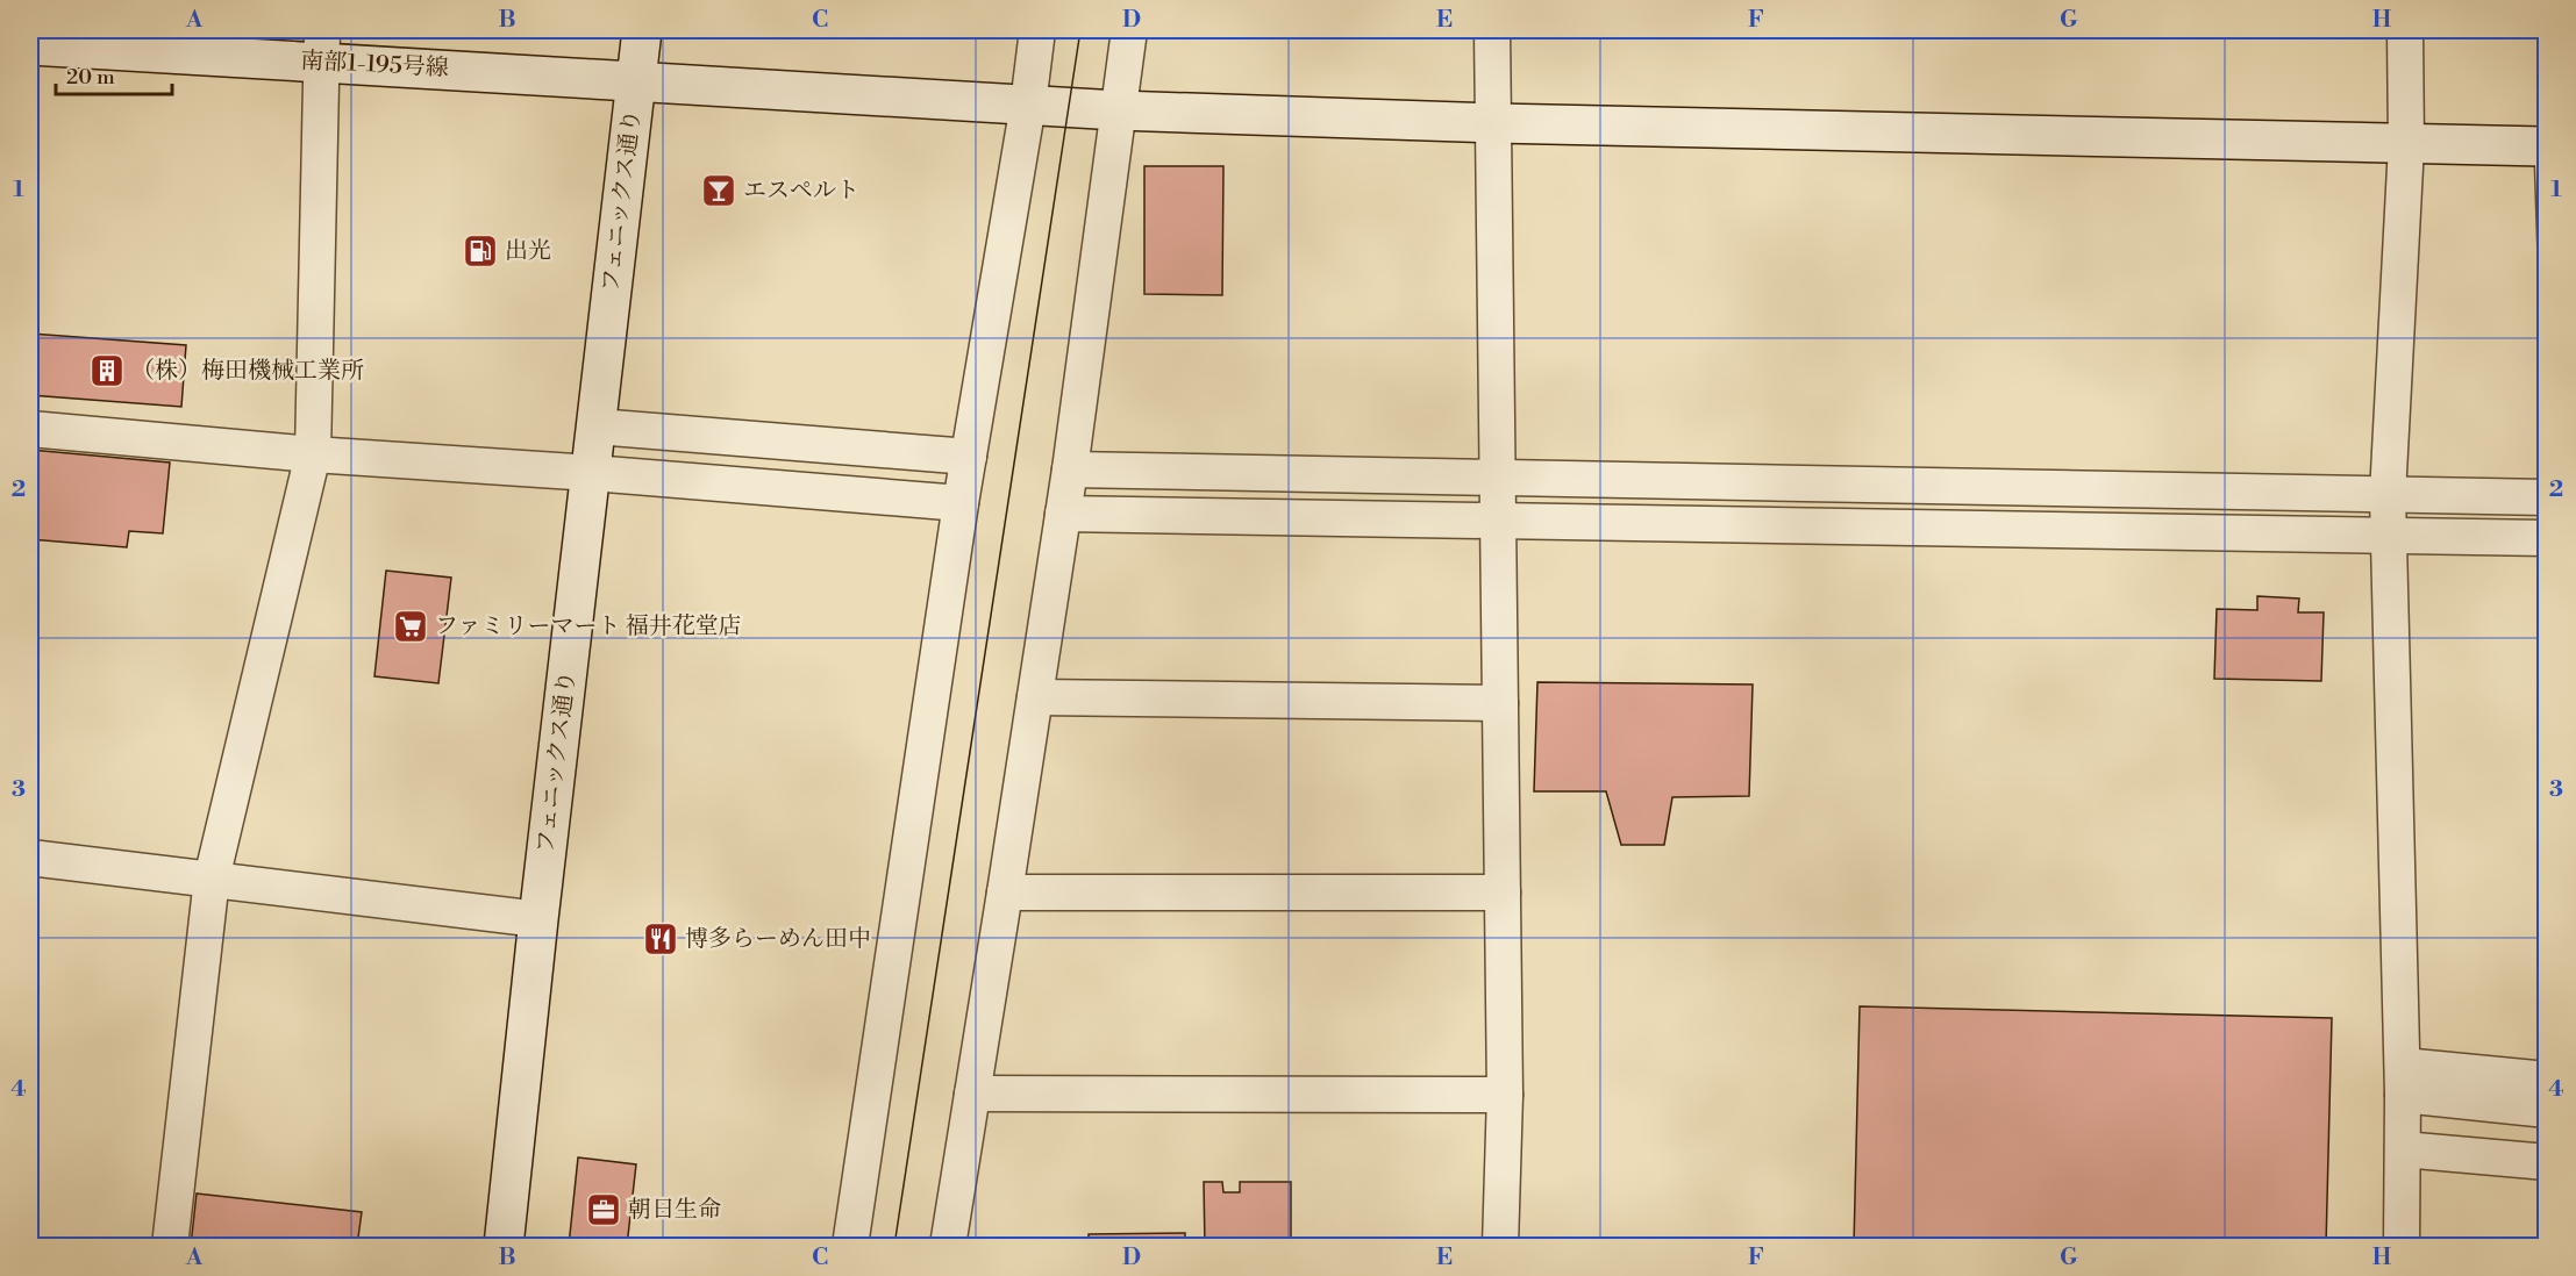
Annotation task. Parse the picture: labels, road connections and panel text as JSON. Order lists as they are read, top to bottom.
{
  "streets": {
    "street": ["南部1-195号線", "フェニックス通り"]
  },
  "crossings": [
    ["南部1-195号線", "フェニックス通り"]
  ],
  "places": {
    "bar": ["エスペルト"],
    "fuel station": ["出光"],
    "building": ["（株）梅田機械工業所"],
    "supermarket": ["ファミリーマート 福井花堂店"],
    "restaurant": ["博多らーめん田中"],
    "office": ["朝日生命"]
  },
  "scale_bar": "20 m",
  "grid": {
    "columns": [
      "A",
      "B",
      "C",
      "D",
      "E",
      "F",
      "G",
      "H"
    ],
    "rows": [
      "1",
      "2",
      "3",
      "4"
    ]
  }
}
